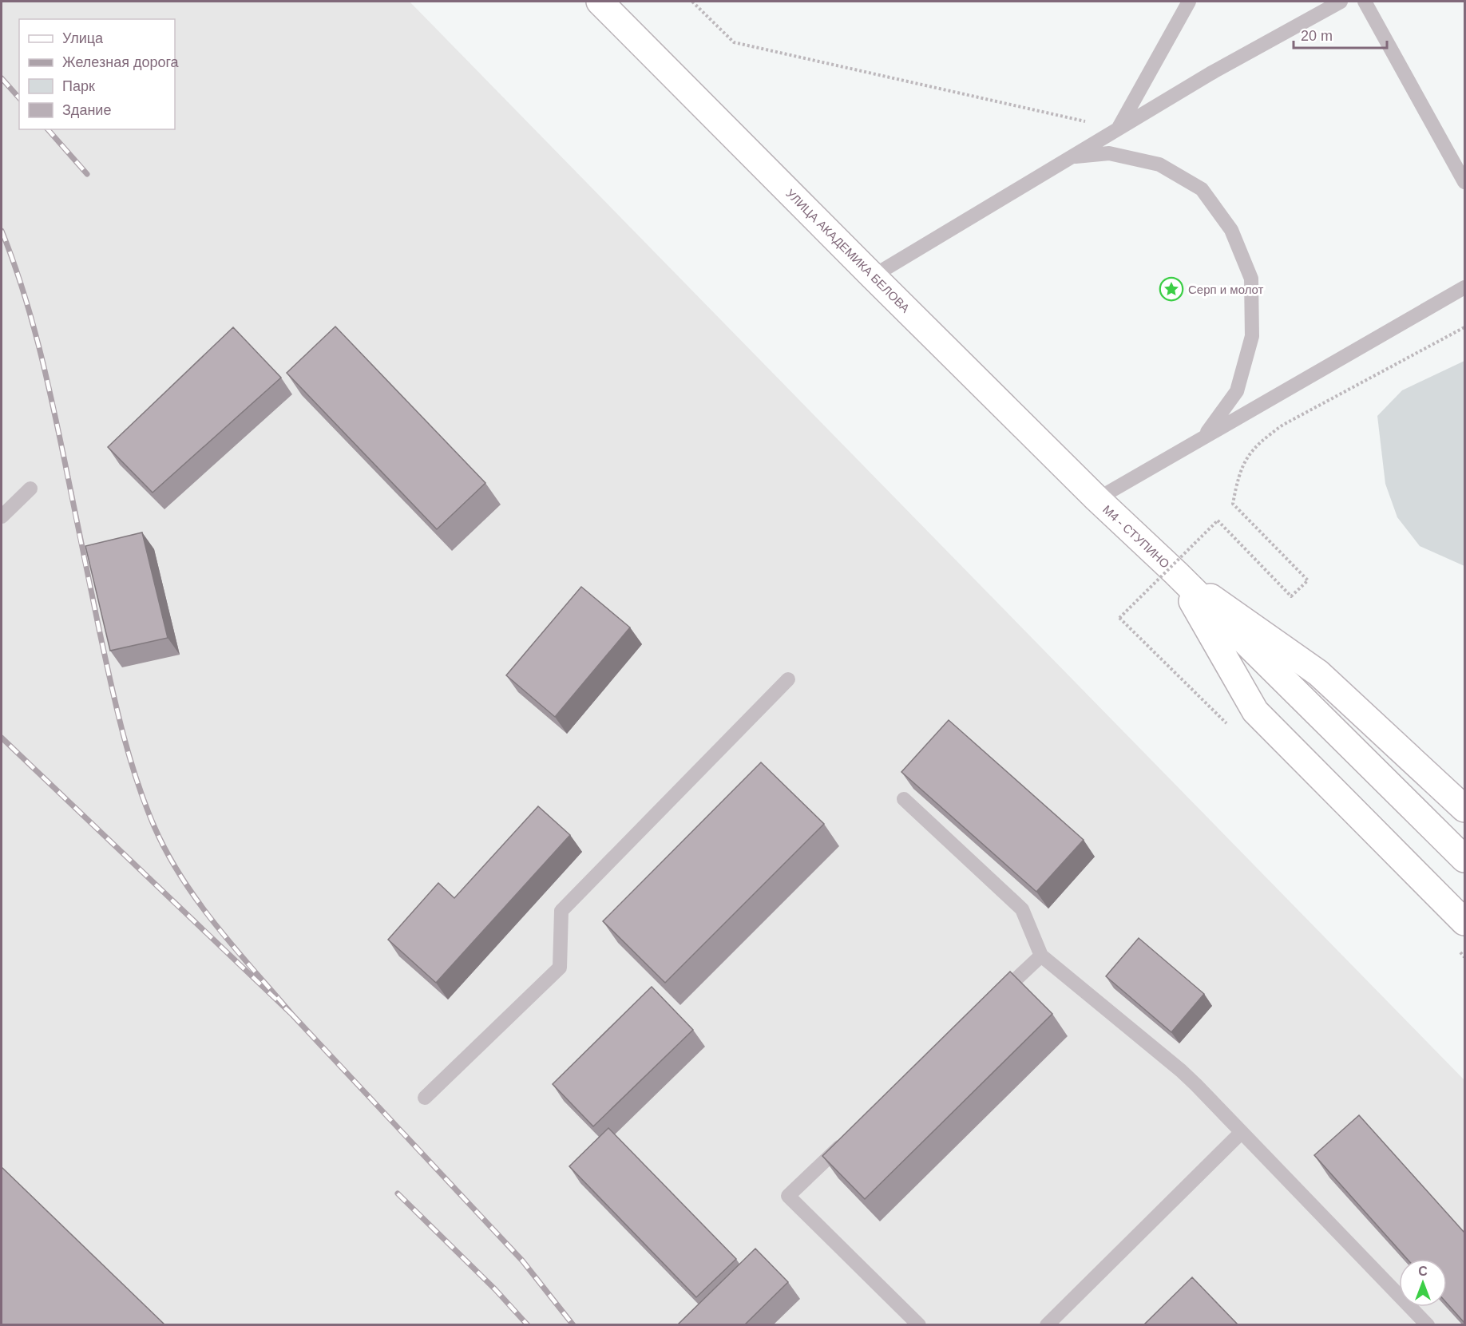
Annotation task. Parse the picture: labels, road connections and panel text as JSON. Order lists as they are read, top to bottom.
{
  "streets": {
    "main road": ["УЛИЦА АКАДЕМИКА БЕЛОВА", "М4 - СТУПИНО"]
  },
  "crossings": [
    ["УЛИЦА АКАДЕМИКА БЕЛОВА", "М4 - СТУПИНО"]
  ],
  "places": {
    "place": ["Серп и молот"]
  },
  "legend": [
    "Улица",
    "Железная дорога",
    "Парк",
    "Здание"
  ],
  "scale_bar": "20 m",
  "north": "top"
}
